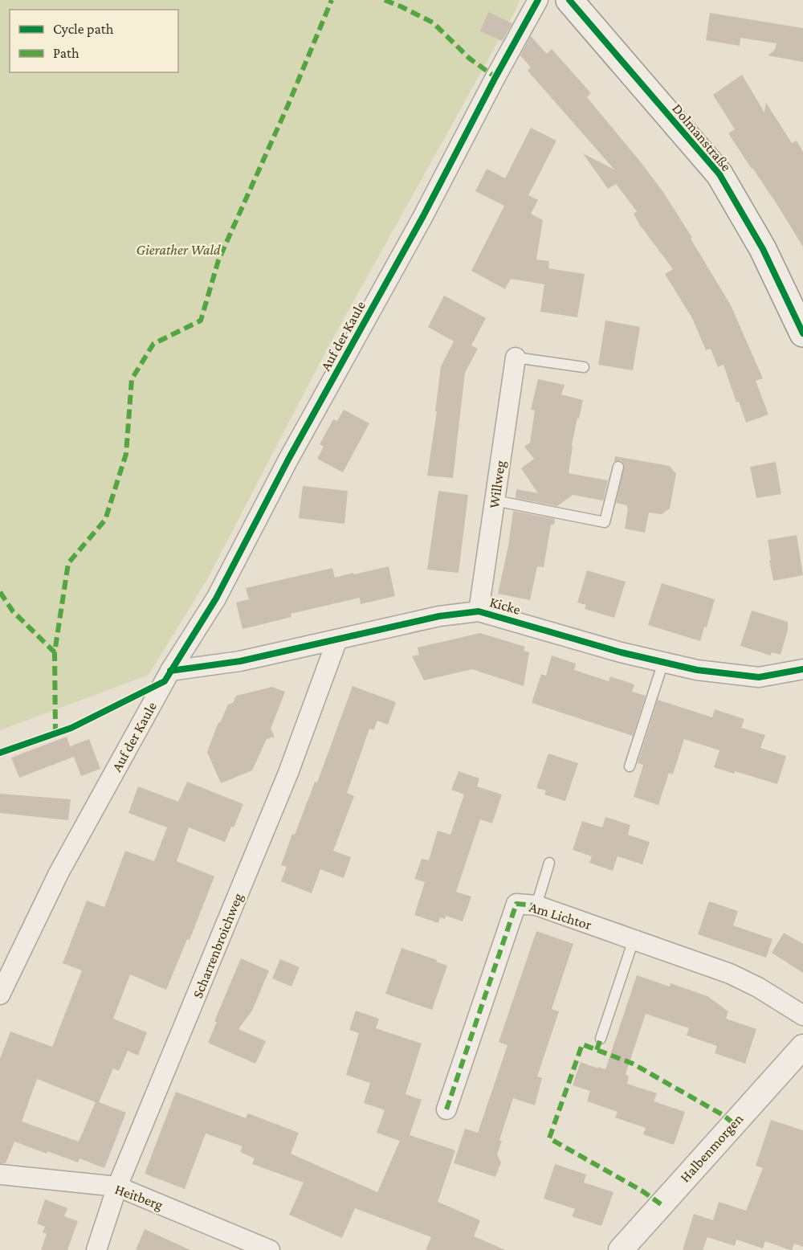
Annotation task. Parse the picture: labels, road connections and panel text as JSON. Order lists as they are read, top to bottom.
{
  "streets": {
    "main road": ["Dolmanstraße"],
    "street": [
      "Auf der Kaule",
      "Willweg",
      "Kicke",
      "Am Lichtor",
      "Scharrenbroichweg",
      "Halbenmorgen",
      "Heitberg"
    ]
  },
  "crossings": [
    ["Auf der Kaule", "Kicke"],
    ["Willweg", "Kicke"],
    ["Kicke", "Scharrenbroichweg"],
    ["Scharrenbroichweg", "Heitberg"]
  ],
  "parks": ["Gierather Wald"],
  "legend": ["Cycle path", "Path"]
}
